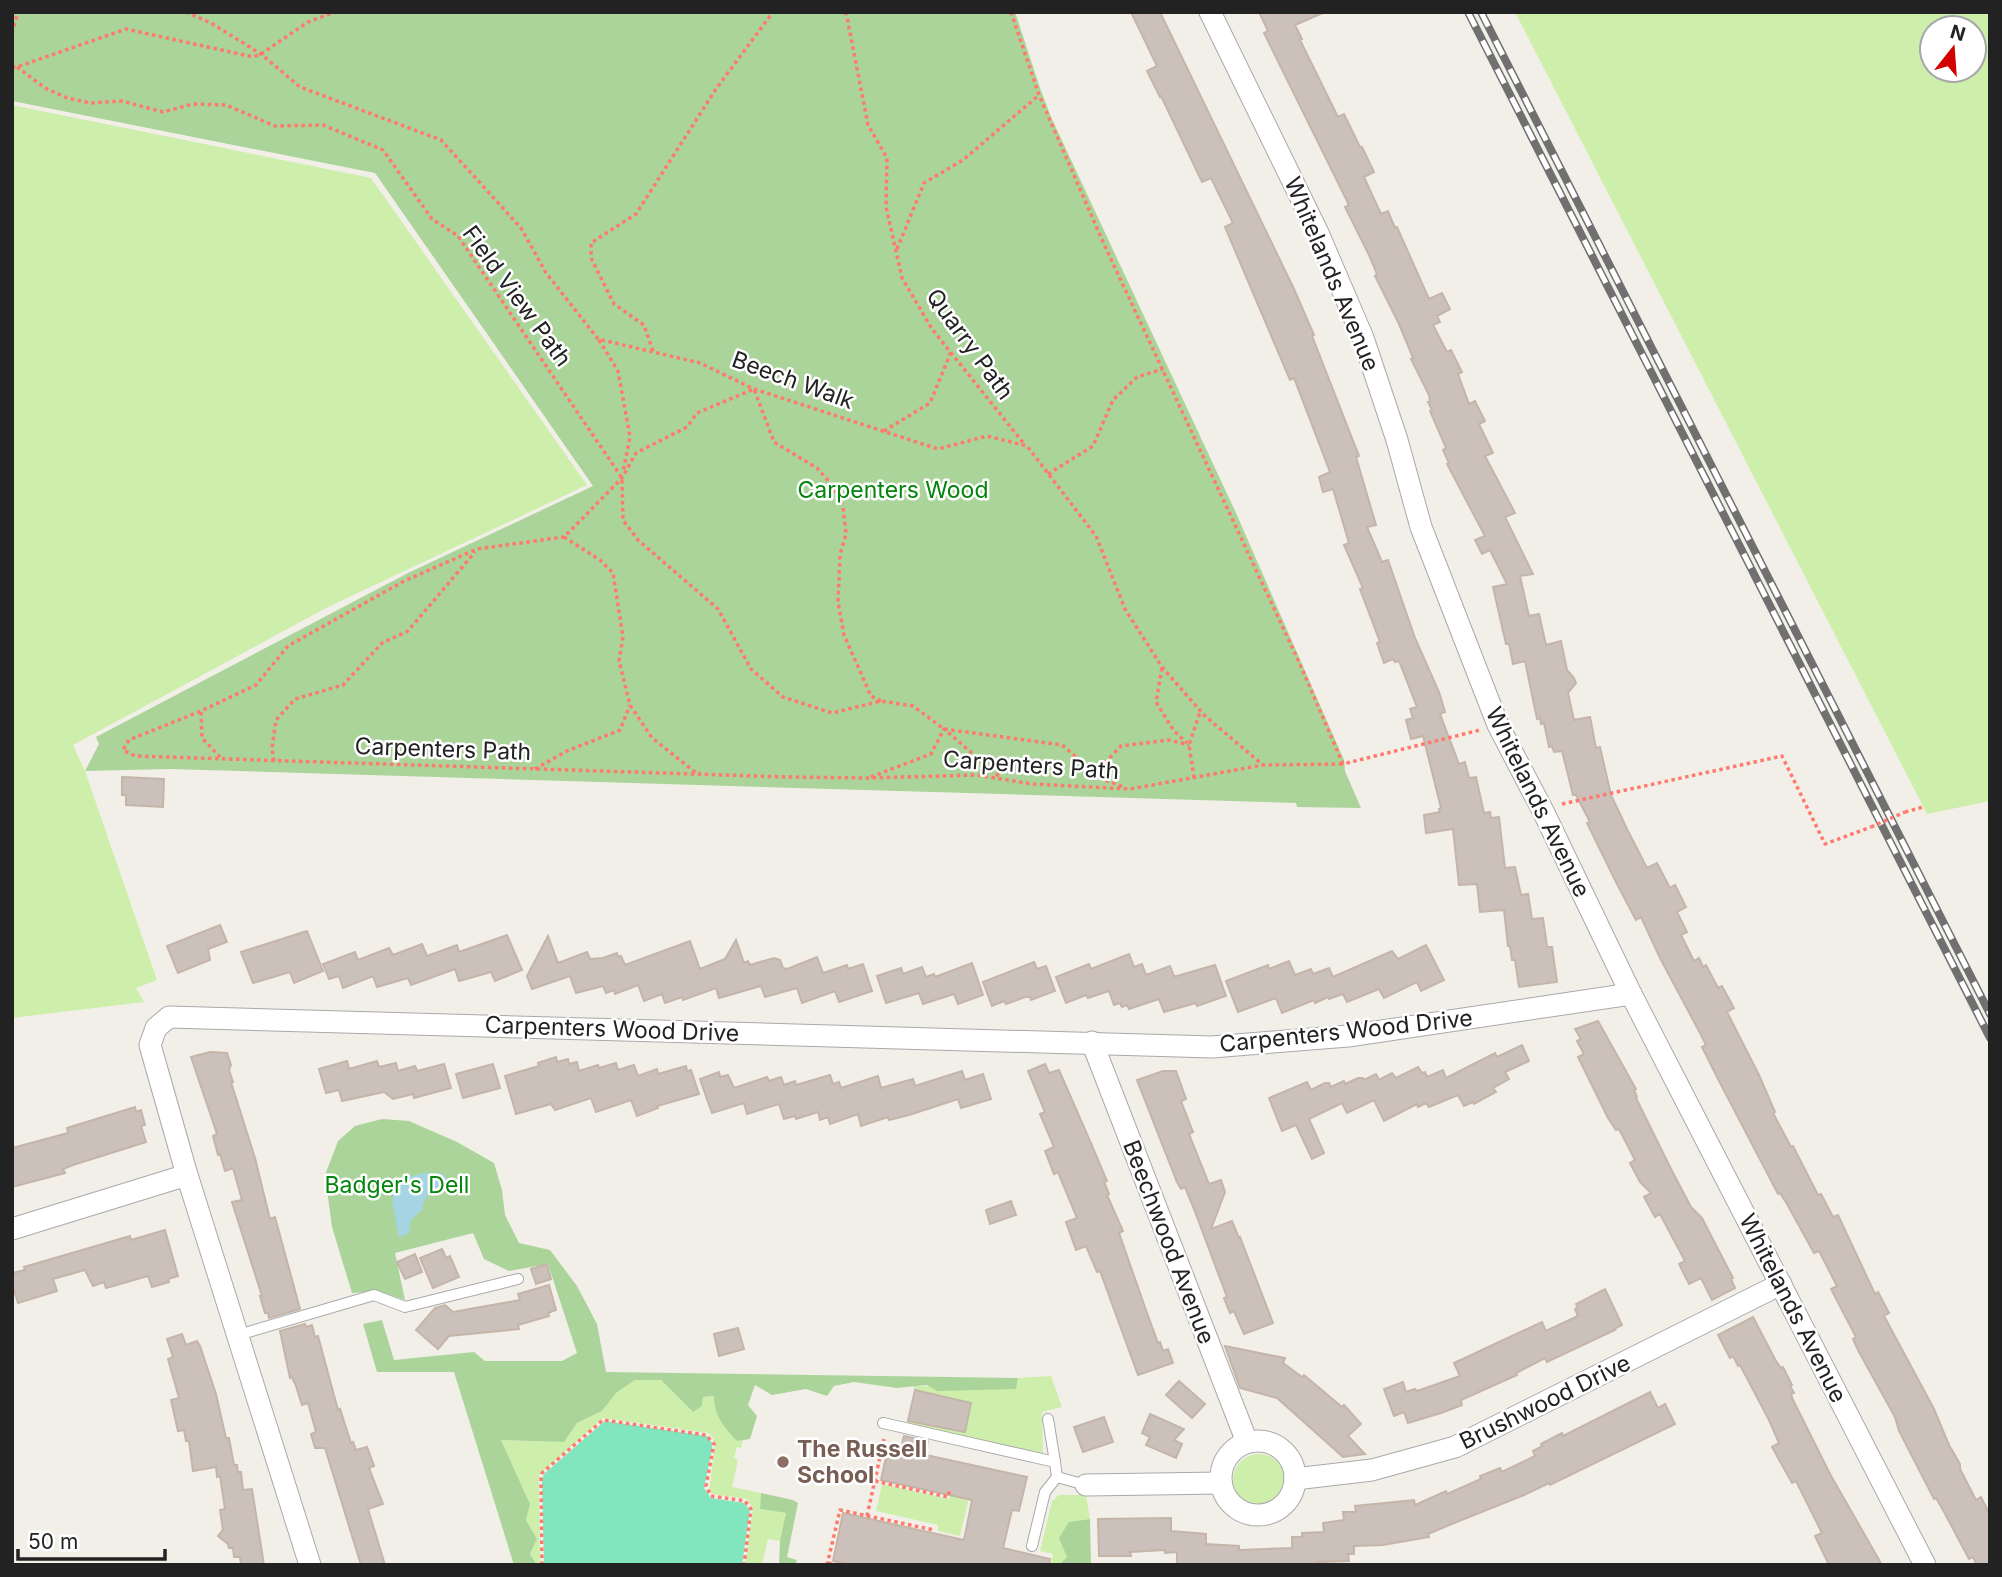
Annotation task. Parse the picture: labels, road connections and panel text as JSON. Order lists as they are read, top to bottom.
{
  "streets": {
    "street": [
      "Whitelands Avenue",
      "Carpenters Wood Drive",
      "Beechwood Avenue",
      "Brushwood Drive"
    ],
    "path": [
      "Field View Path",
      "Quarry Path",
      "Beech Walk",
      "Carpenters Path"
    ]
  },
  "crossings": [
    ["Whitelands Avenue", "Carpenters Path"],
    ["Whitelands Avenue", "Carpenters Wood Drive"],
    ["Whitelands Avenue", "Brushwood Drive"],
    ["Quarry Path", "Beech Walk"],
    ["Carpenters Wood Drive", "Beechwood Avenue"],
    ["Beechwood Avenue", "Brushwood Drive"]
  ],
  "parks": ["Carpenters Wood", "Badger's Dell"],
  "places": ["The Russell School"],
  "scale_bar": "50 m",
  "north": "top"
}
